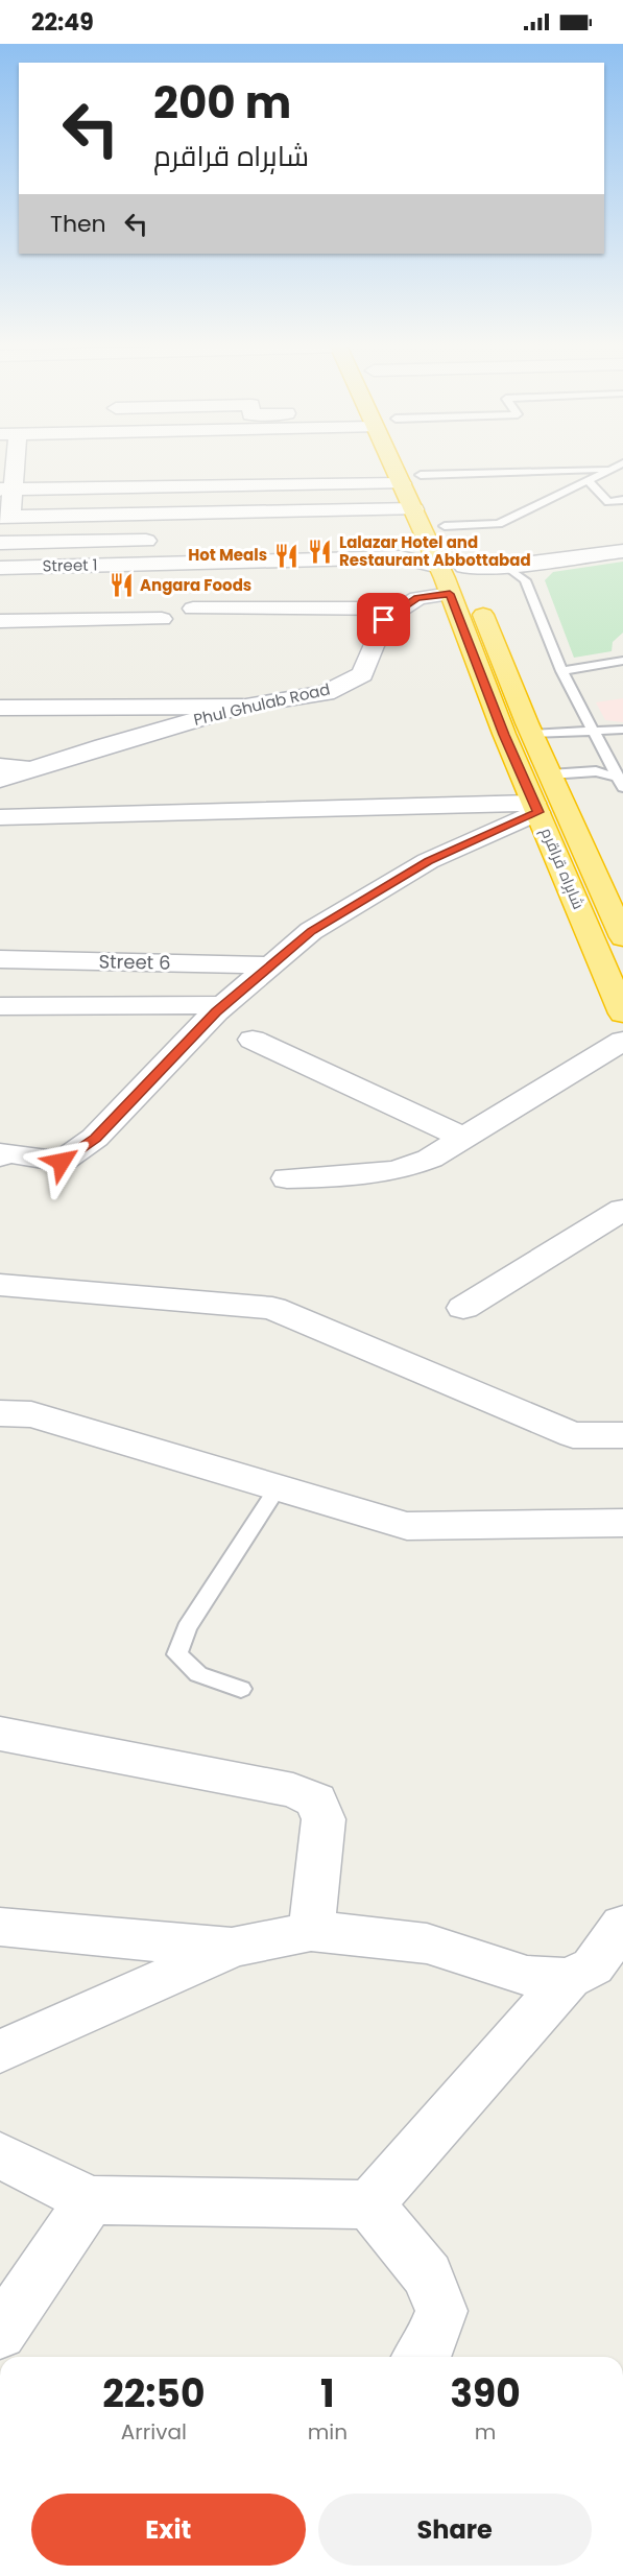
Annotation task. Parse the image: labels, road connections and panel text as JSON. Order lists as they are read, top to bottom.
{
  "streets": {
    "highway": ["شاہراہ قراقرم"],
    "street": ["Street 1", "Phul Ghulab Road", "Street 6"]
  },
  "crossings": [
    ["Street 1", "شاہراہ قراقرم"],
    ["Phul Ghulab Road", "شاہراہ قراقرم"]
  ],
  "places": {
    "restaurant": ["Lalazar Hotel and Restaurant Abbottabad", "Hot Meals", "Angara Foods"]
  },
  "page": {
    "status": "22:49",
    "turn": ["200 m", "شاہراہ قراقرم"],
    "then": "Then",
    "eta": [
      "22:50",
      "Arrival",
      "1",
      "min",
      "390",
      "m"
    ],
    "buttons": ["Exit", "Share"]
  }
}
